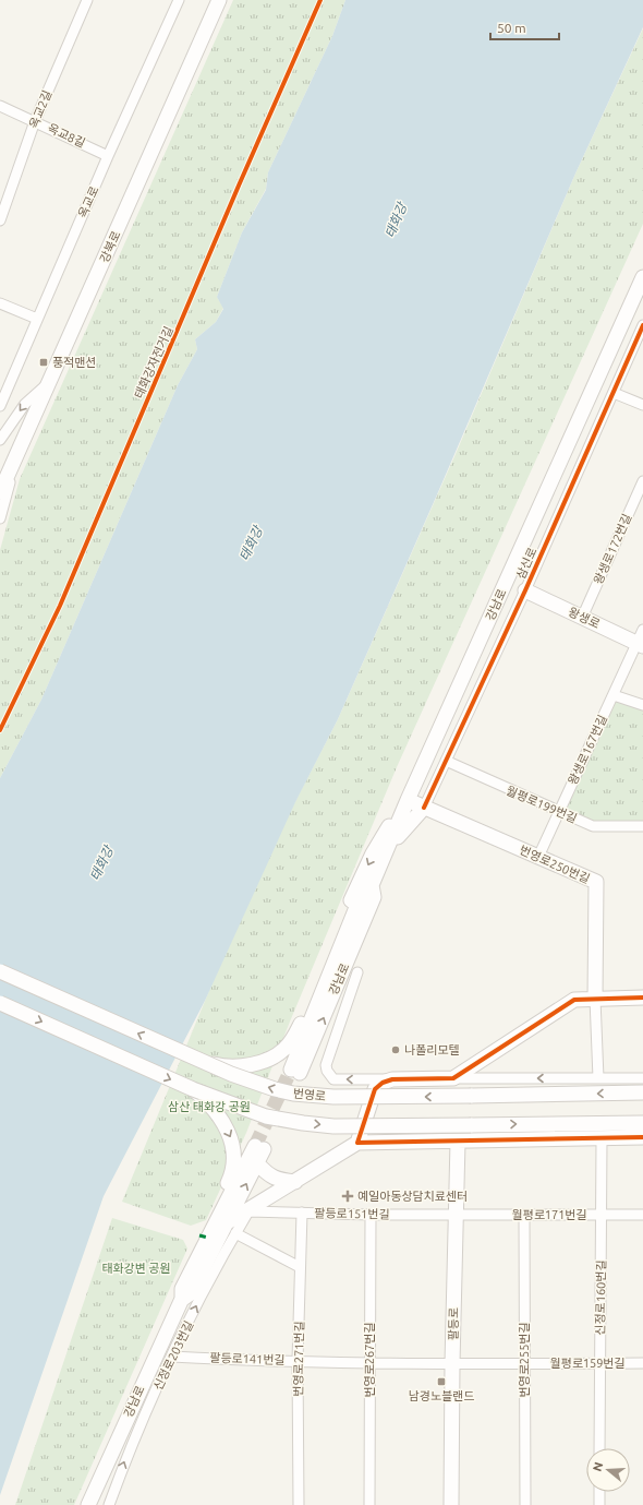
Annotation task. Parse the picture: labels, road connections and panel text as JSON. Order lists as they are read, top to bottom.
{
  "streets": {
    "main road": [
      "강북로",
      "강남로",
      "왕생로",
      "번영로250번길",
      "번영로",
      "팔등로"
    ],
    "street": [
      "옥교2길",
      "옥교8길",
      "옥교로",
      "왕생로172번길",
      "삼신로",
      "왕생로167번길",
      "월평로199번길",
      "팔등로151번길",
      "월평로171번길",
      "신정로160번길",
      "신정로203번길",
      "팔등로141번길",
      "번영로271번길",
      "번영로267번길",
      "번영로255번길",
      "월평로159번길"
    ],
    "cycle path": ["태화강자전거길"]
  },
  "crossings": [
    ["옥교2길", "옥교8길"],
    ["옥교8길", "옥교로"],
    ["왕생로172번길", "왕생로"],
    ["삼신로", "왕생로"],
    ["삼신로", "월평로199번길"],
    ["삼신로", "번영로250번길"],
    ["강남로", "번영로250번길"],
    ["강남로", "신정로203번길"],
    ["왕생로", "왕생로167번길"],
    ["왕생로167번길", "월평로199번길"],
    ["왕생로167번길", "번영로250번길"],
    ["팔등로151번길", "월평로171번길"],
    ["팔등로151번길", "팔등로"],
    ["팔등로151번길", "번영로271번길"],
    ["팔등로151번길", "번영로267번길"],
    ["월평로171번길", "신정로160번길"],
    ["월평로171번길", "팔등로"],
    ["월평로171번길", "번영로255번길"],
    ["신정로160번길", "월평로159번길"],
    ["팔등로", "팔등로141번길"],
    ["팔등로", "월평로159번길"],
    ["신정로203번길", "팔등로141번길"],
    ["팔등로141번길", "번영로271번길"],
    ["팔등로141번길", "번영로267번길"],
    ["팔등로141번길", "월평로159번길"],
    ["번영로255번길", "월평로159번길"]
  ],
  "one_way": ["신정로203번길"],
  "water": ["태화강"],
  "parks": ["삼산 태화강 공원", "태화강변 공원"],
  "places": {
    "transit": ["풍적맨션", "남경노블랜드"],
    "other": ["나폴리모텔"],
    "health": ["예일아동상담치료센터"]
  },
  "scale_bar": "50 m",
  "north": "left"
}
